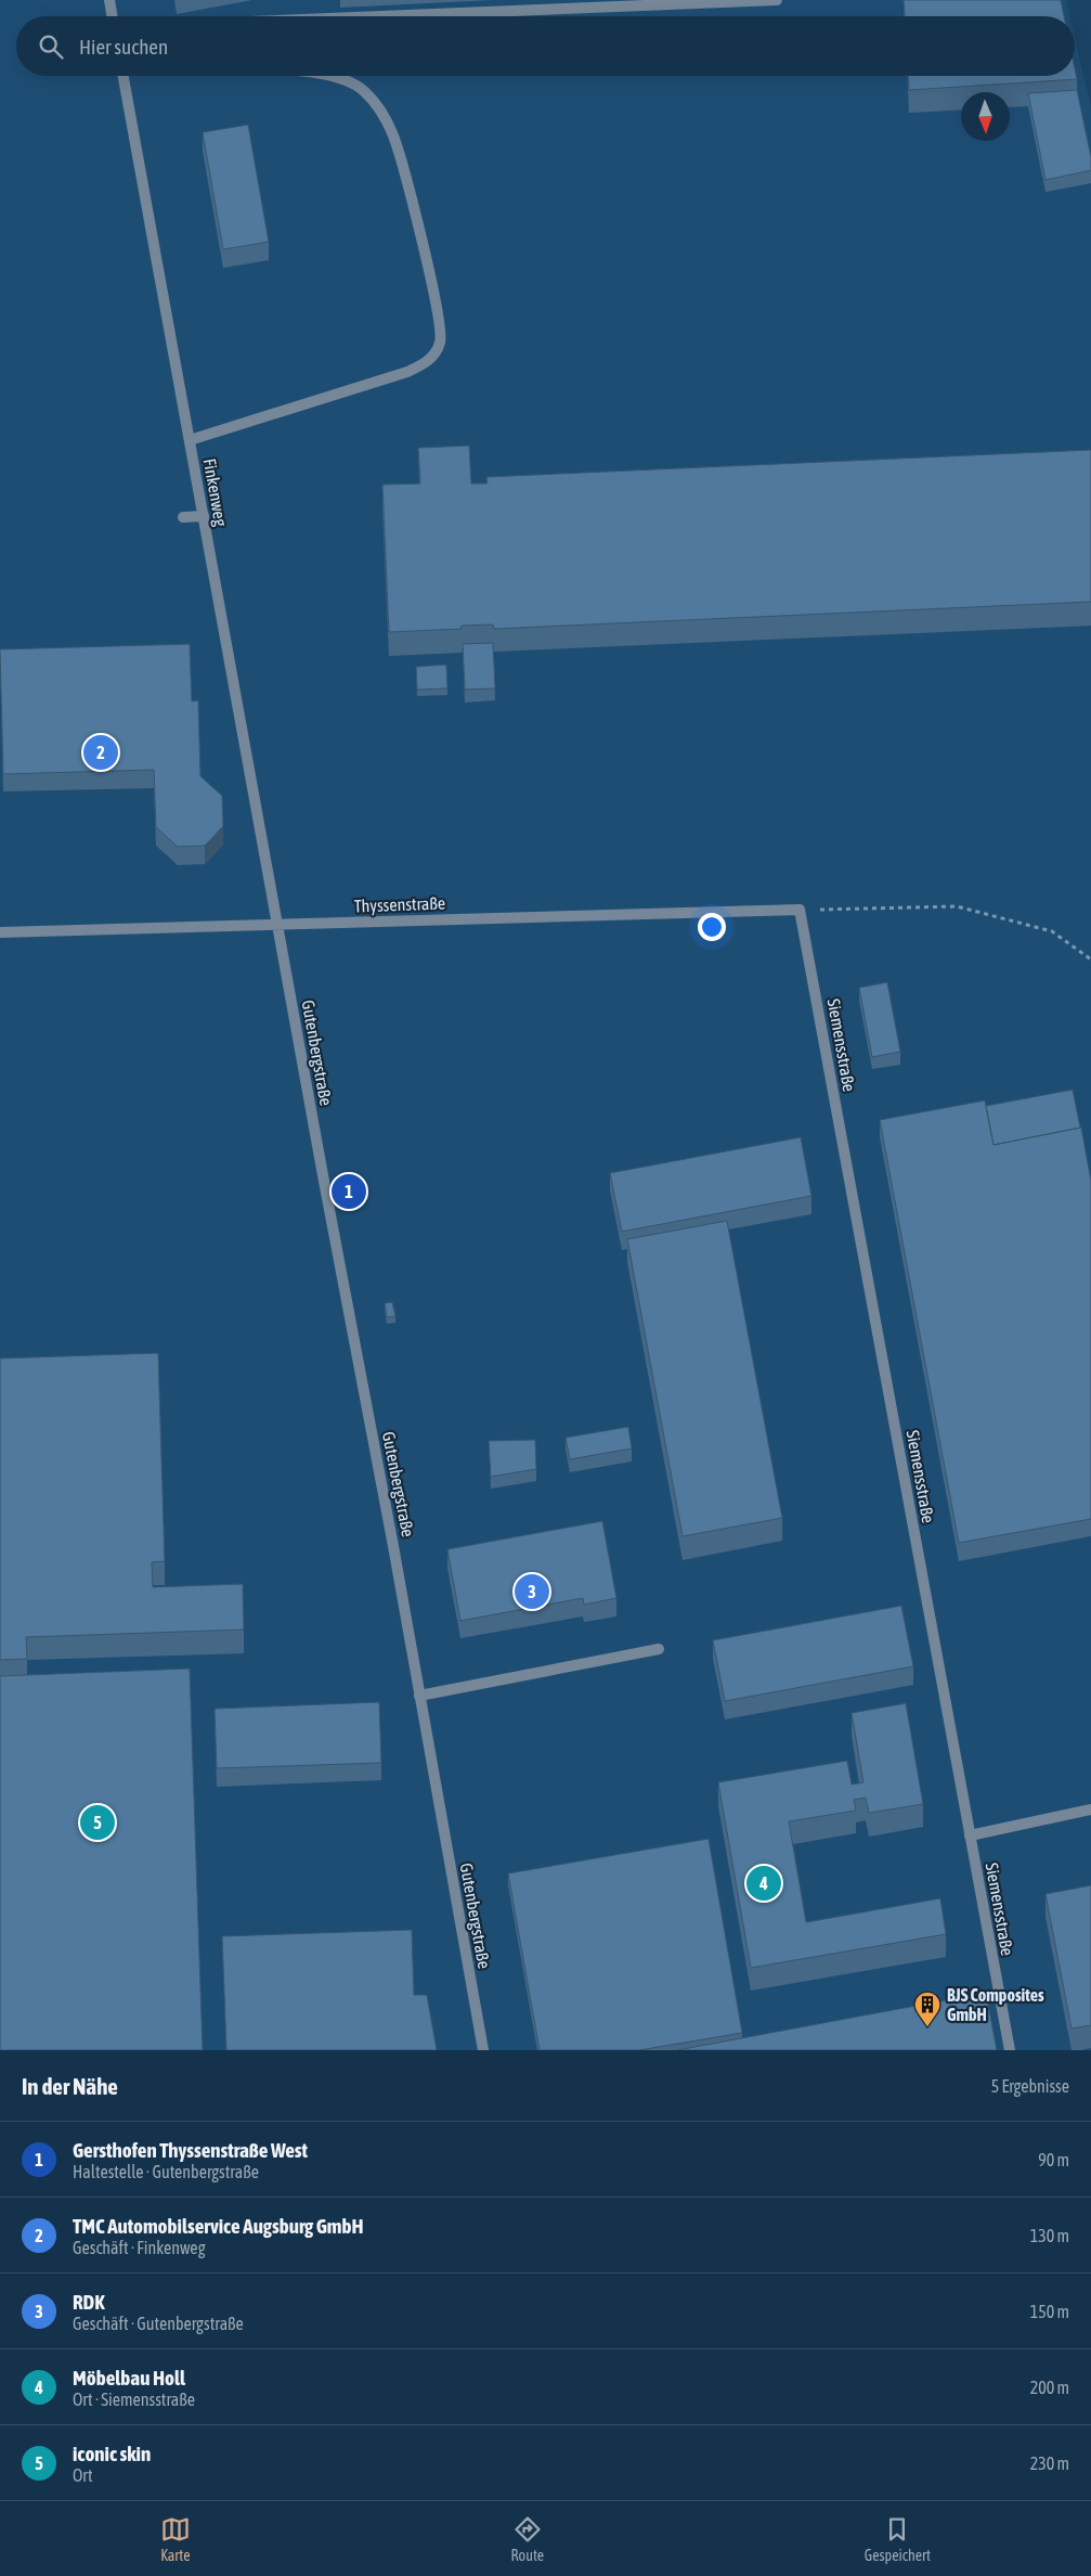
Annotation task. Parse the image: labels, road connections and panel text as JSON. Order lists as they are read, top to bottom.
{
  "streets": {
    "street": [
      "Finkenweg",
      "Thyssenstraße",
      "Siemensstraße",
      "Gutenbergstraße"
    ]
  },
  "crossings": [
    ["Finkenweg", "Thyssenstraße"],
    ["Finkenweg", "Gutenbergstraße"],
    ["Thyssenstraße", "Siemensstraße"],
    ["Thyssenstraße", "Gutenbergstraße"]
  ],
  "places": {
    "building": ["BJS Composites GmbH"]
  },
  "north": "bottom",
  "page": {
    "search": "Hier suchen",
    "pins": [
      "2",
      "1",
      "3",
      "5",
      "4"
    ],
    "heading": ["In der Nähe", "5 Ergebnisse"],
    "list": [
      {
        "mark": "1",
        "name": "Gersthofen Thyssenstraße West",
        "note": "Haltestelle · Gutenbergstraße",
        "value": "90 m"
      },
      {
        "mark": "2",
        "name": "TMC Automobilservice Augsburg GmbH",
        "note": "Geschäft · Finkenweg",
        "value": "130 m"
      },
      {
        "mark": "3",
        "name": "RDK",
        "note": "Geschäft · Gutenbergstraße",
        "value": "150 m"
      },
      {
        "mark": "4",
        "name": "Möbelbau Holl",
        "note": "Ort · Siemensstraße",
        "value": "200 m"
      },
      {
        "mark": "5",
        "name": "iconic skin",
        "note": "Ort",
        "value": "230 m"
      }
    ],
    "nav": ["Karte", "Route", "Gespeichert"]
  }
}
